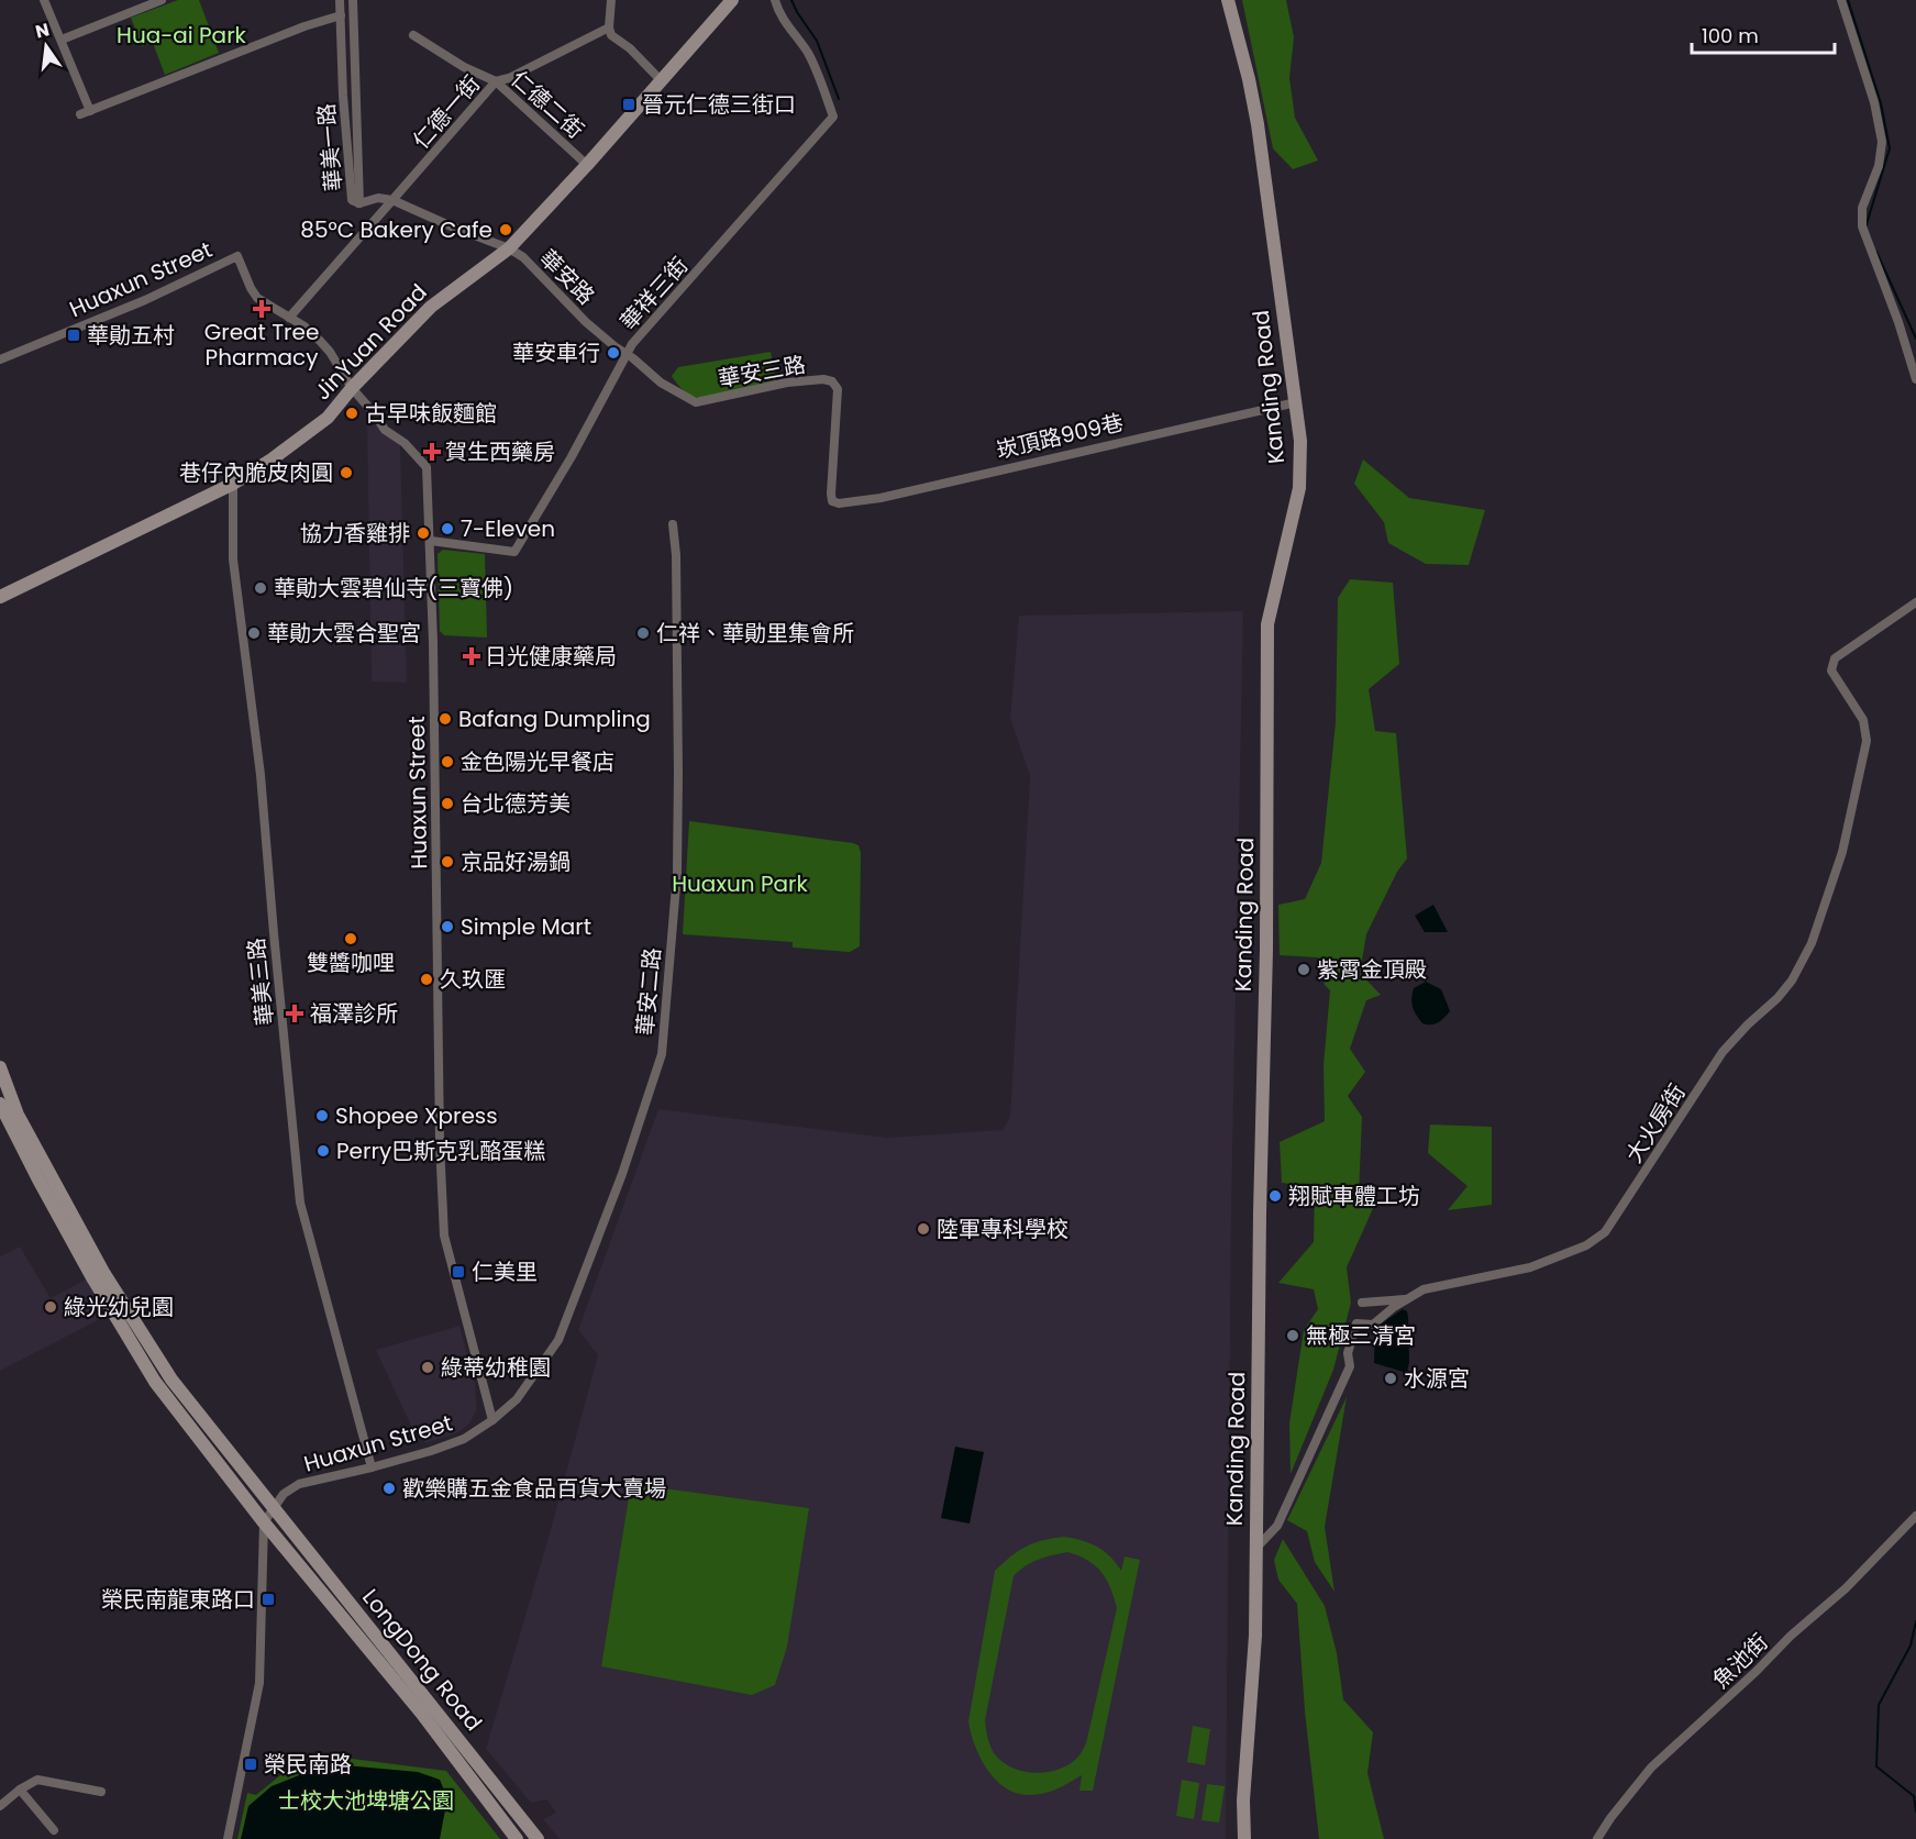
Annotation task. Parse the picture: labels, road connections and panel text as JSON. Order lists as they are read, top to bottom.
{
  "streets": {
    "street": [
      "仁德二街",
      "仁德一街",
      "華美一路",
      "華安路",
      "Huaxun Street",
      "華祥三街",
      "JinYuan Road",
      "華安三路",
      "Kanding Road",
      "崁頂路909巷",
      "華美三路",
      "華安二路",
      "大火房街",
      "LongDong Road",
      "魚池街"
    ]
  },
  "crossings": [
    ["仁德二街", "仁德一街"],
    ["仁德二街", "JinYuan Road"],
    ["仁德一街", "Huaxun Street"],
    ["華安路", "華祥三街"],
    ["華安路", "JinYuan Road"],
    ["華安路", "華安三路"],
    ["Huaxun Street", "華祥三街"],
    ["Huaxun Street", "JinYuan Road"],
    ["Huaxun Street", "華美三路"],
    ["Huaxun Street", "華安二路"],
    ["Huaxun Street", "LongDong Road"],
    ["JinYuan Road", "華美三路"],
    ["華安三路", "崁頂路909巷"],
    ["Kanding Road", "崁頂路909巷"],
    ["Kanding Road", "大火房街"]
  ],
  "parks": ["Hua-ai Park", "Huaxun Park", "士校大池埤塘公園"],
  "places": {
    "transit": [
      "晉元仁德三街口",
      "華勛五村",
      "仁美里",
      "榮民南龍東路口",
      "榮民南路"
    ],
    "other": [
      "85°C Bakery Cafe",
      "華安車行",
      "古早味飯麵館",
      "巷仔內脆皮肉圓",
      "7-Eleven",
      "協力香雞排",
      "華勛大雲碧仙寺(三寶佛)",
      "華勛大雲合聖宮",
      "仁祥、華勛里集會所",
      "Bafang Dumpling",
      "金色陽光早餐店",
      "台北德芳美",
      "京品好湯鍋",
      "Simple Mart",
      "雙醬咖哩",
      "紫霄金頂殿",
      "久玖匯",
      "Shopee Xpress",
      "Perry巴斯克乳酪蛋糕",
      "翔賦車體工坊",
      "陸軍專科學校",
      "綠光幼兒園",
      "無極三清宮",
      "綠蒂幼稚園",
      "水源宮",
      "歡樂購五金食品百貨大賣場"
    ],
    "health": [
      "Great Tree Pharmacy",
      "賀生西藥房",
      "日光健康藥局",
      "福澤診所"
    ]
  },
  "scale_bar": "100 m",
  "north": "top"
}
